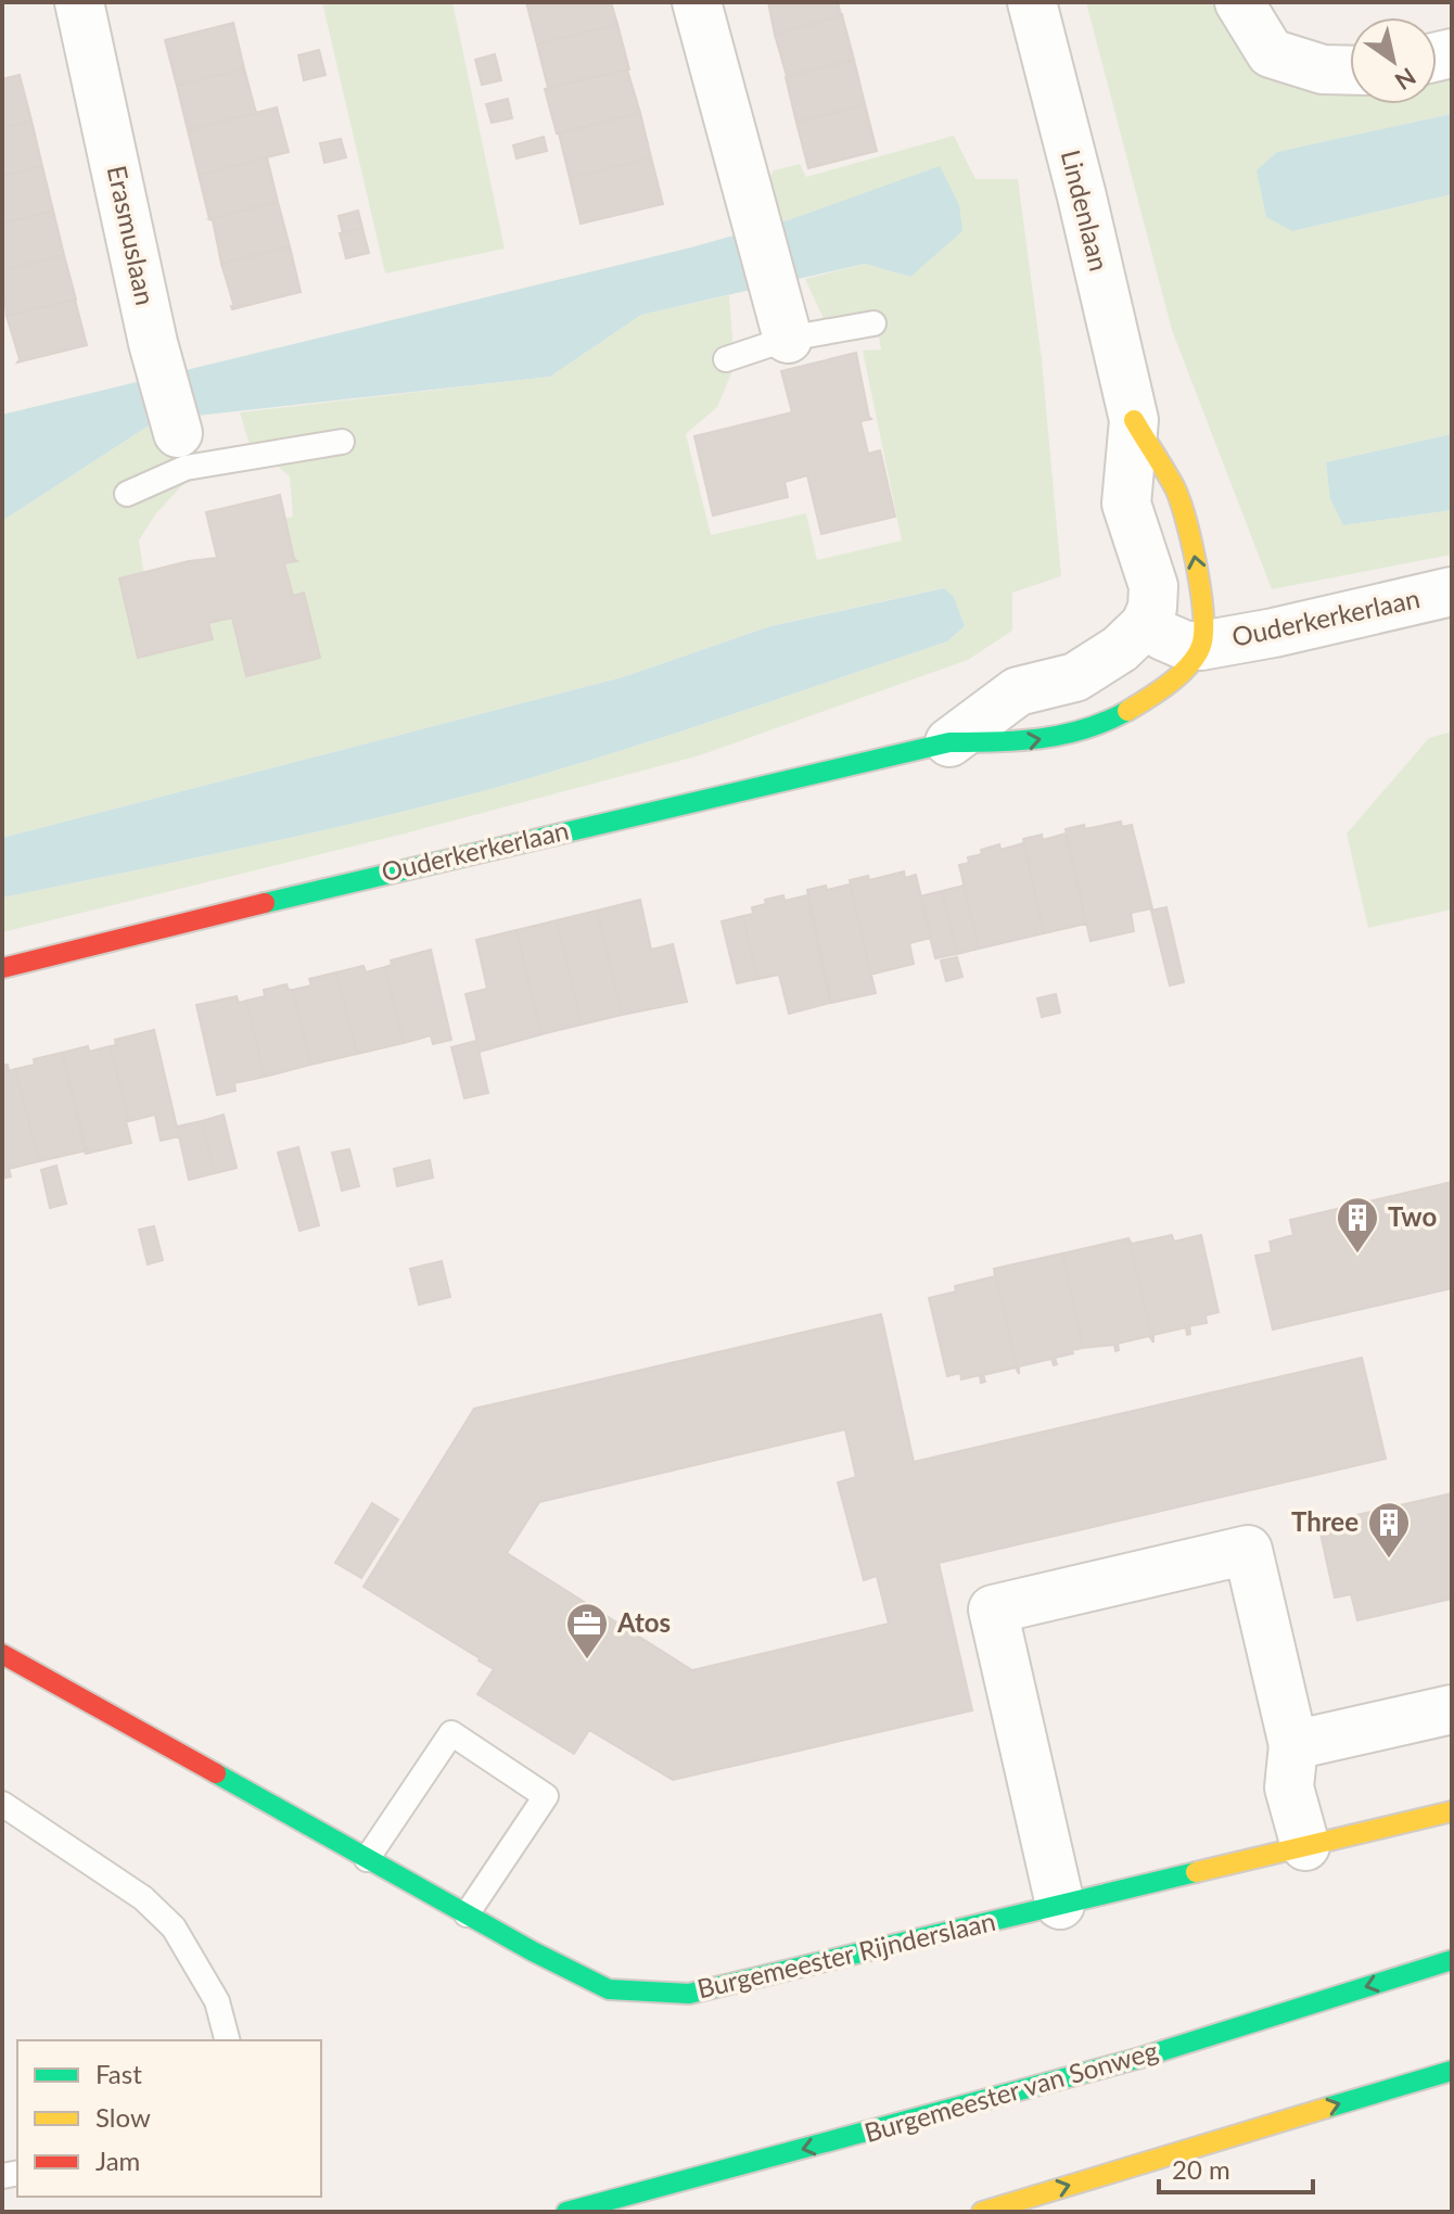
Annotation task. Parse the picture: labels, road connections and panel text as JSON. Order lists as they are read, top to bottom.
{
  "streets": {
    "main road": [
      "Lindenlaan",
      "Ouderkerkerlaan",
      "Burgemeester Rijnderslaan",
      "Burgemeester van Sonweg"
    ],
    "street": ["Erasmuslaan"]
  },
  "crossings": [
    ["Lindenlaan", "Ouderkerkerlaan"]
  ],
  "places": {
    "building": ["Two", "Three"],
    "office": ["Atos"]
  },
  "legend": ["Fast", "Slow", "Jam"],
  "scale_bar": "20 m",
  "north": "bottom right"
}
